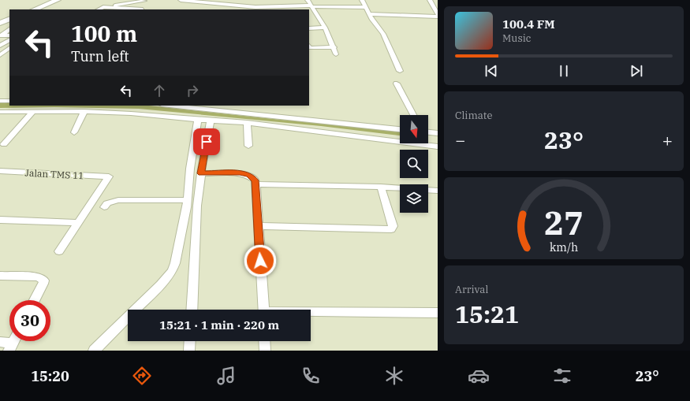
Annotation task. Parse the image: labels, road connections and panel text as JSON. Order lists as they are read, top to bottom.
{
  "streets": {
    "street": ["Jalan TMS 11"]
  },
  "north": "bottom",
  "page": {
    "turn": ["100 m", "Turn left"],
    "song": ["100.4 FM", "Music"],
    "tile": [
      "Climate",
      ["Arrival", "15:21"]
    ],
    "heat": ["−", "23°", "+"],
    "limit": "30",
    "trip": "15:21 · 1 min · 220 m",
    "tabs": ["15:20", "23°"],
    "gauge": ["27", "km/h"]
  }
}
